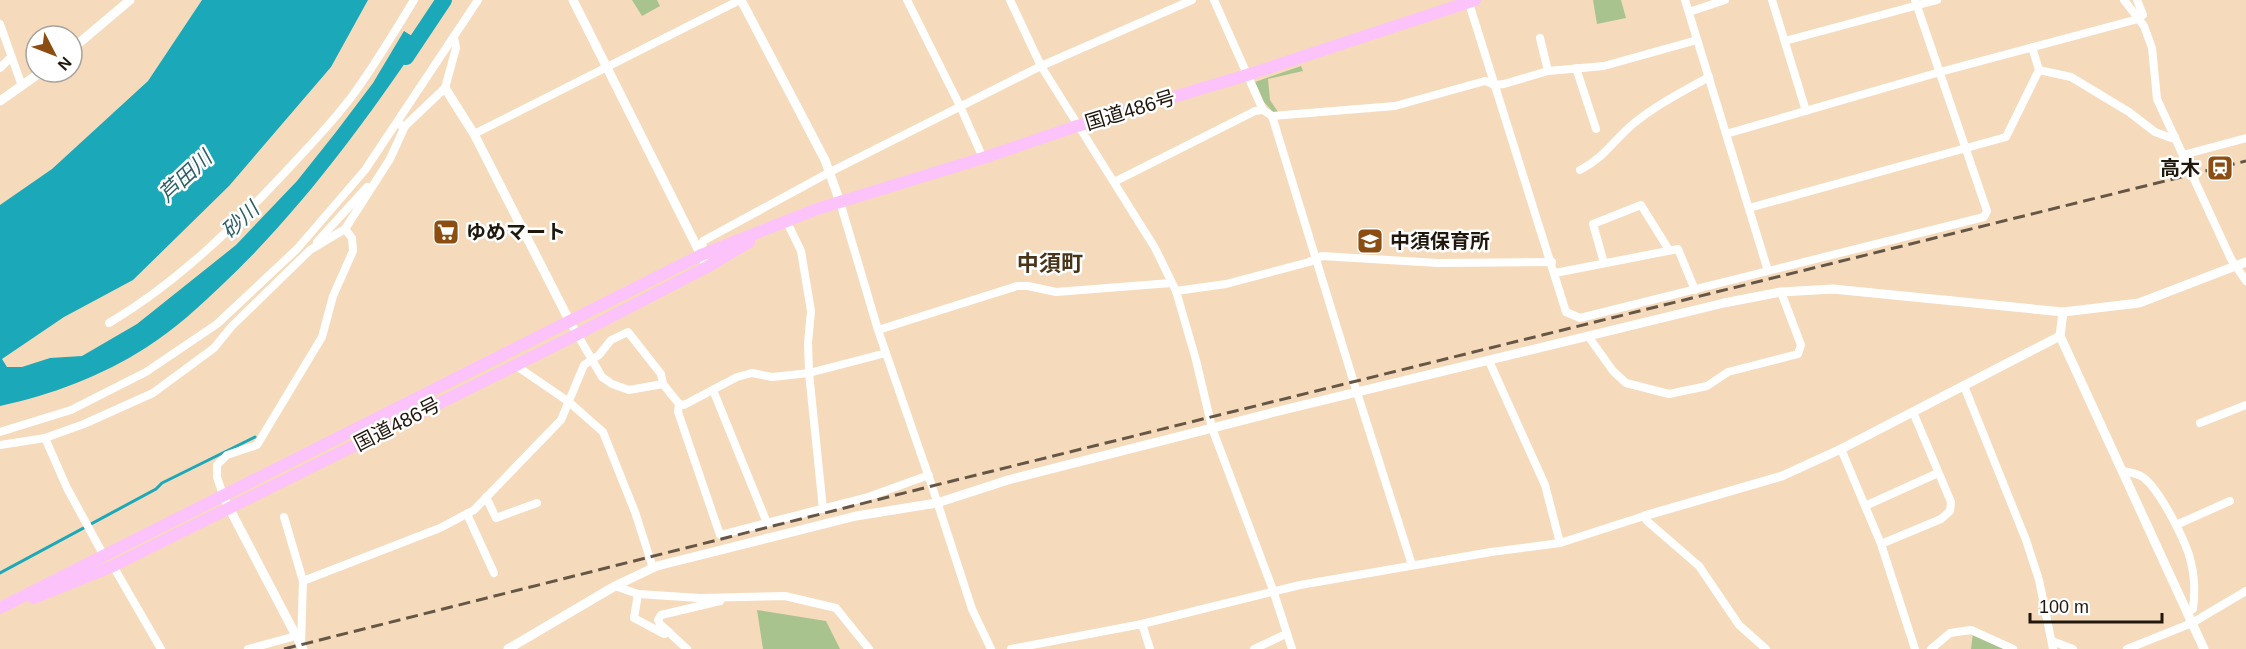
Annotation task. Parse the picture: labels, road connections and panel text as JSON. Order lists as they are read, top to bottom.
{
  "streets": {
    "highway": ["国道486号"]
  },
  "districts": ["中須町"],
  "water": ["芦田川", "砂川"],
  "places": {
    "station": ["高木"],
    "supermarket": ["ゆめマート"],
    "school or university": ["中須保育所"]
  },
  "scale_bar": "100 m",
  "north": "bottom right"
}
